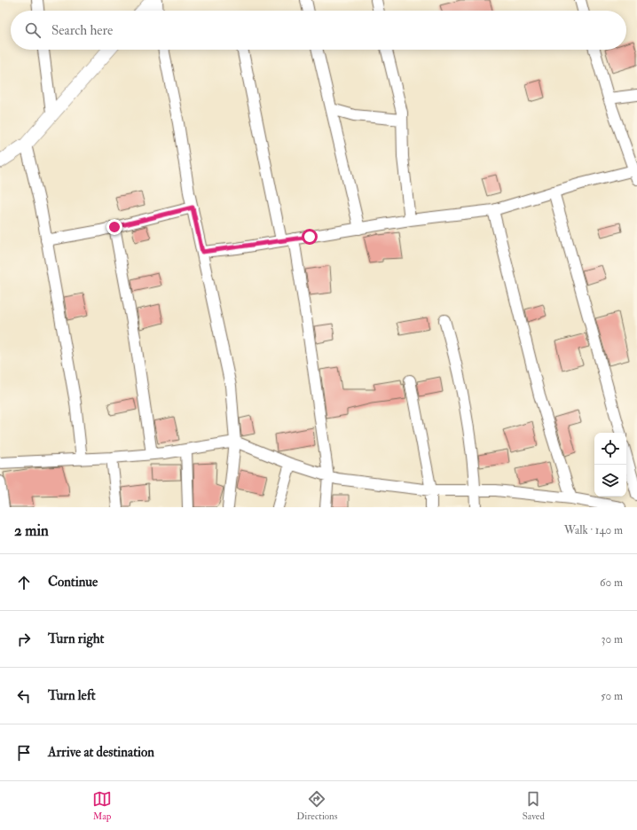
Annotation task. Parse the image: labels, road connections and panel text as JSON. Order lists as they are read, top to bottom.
{
  "page": {
    "search": "Search here",
    "heading": ["2 min", "Walk · 140 m"],
    "list": [
      ["Continue", "60 m"],
      ["Turn right", "30 m"],
      ["Turn left", "50 m"],
      "Arrive at destination"
    ],
    "nav": ["Map", "Directions", "Saved"]
  }
}
